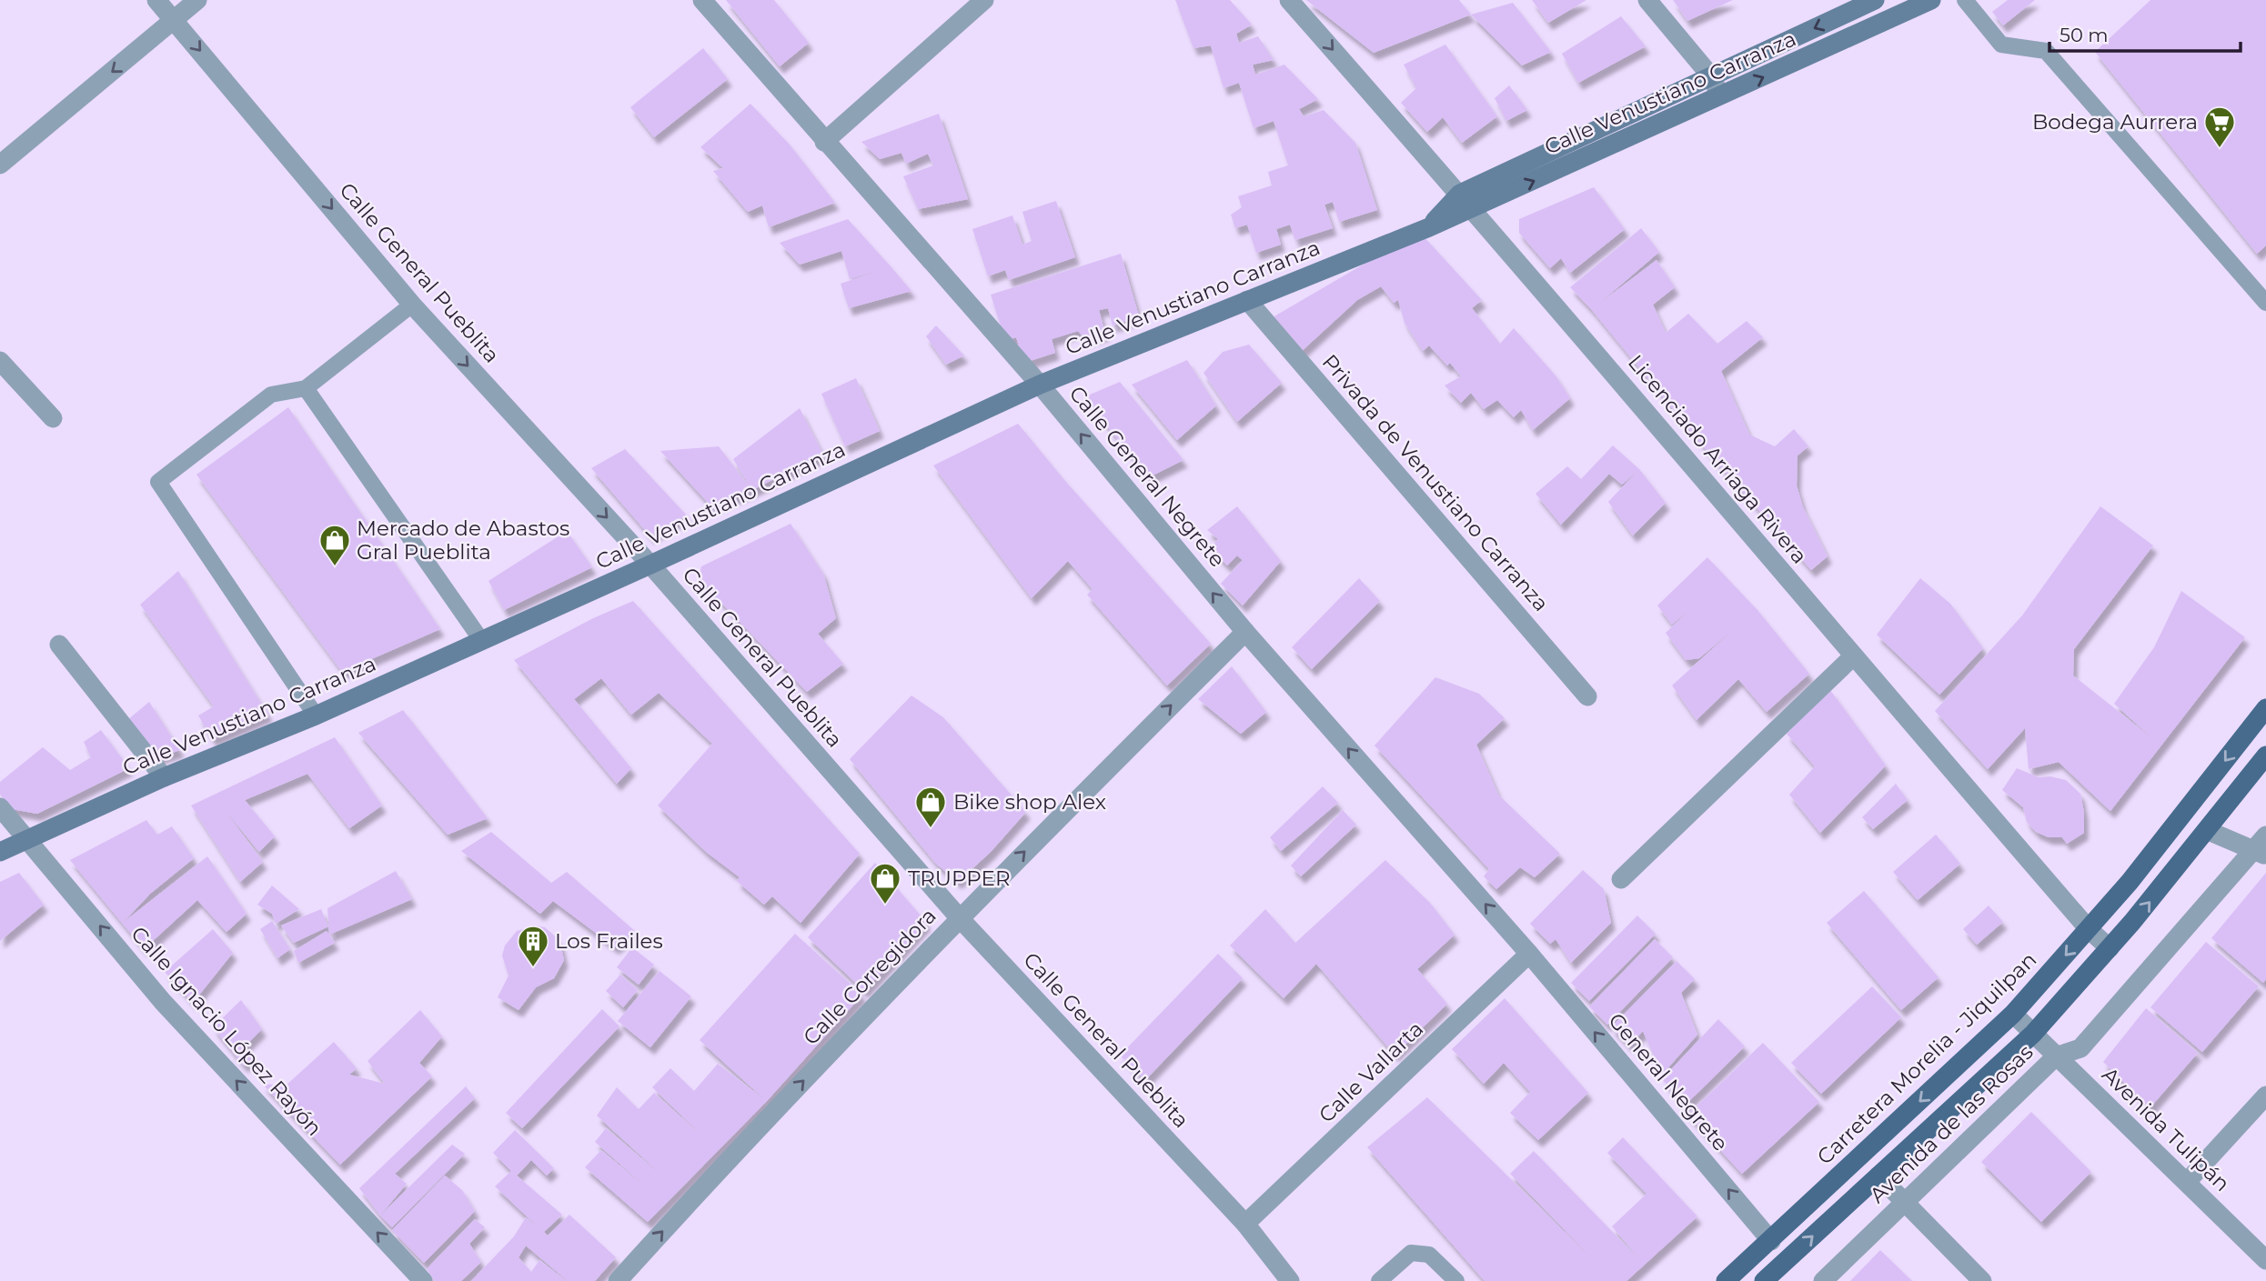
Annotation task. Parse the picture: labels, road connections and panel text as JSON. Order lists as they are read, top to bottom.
{
  "streets": {
    "main road": ["Carretera Morelia - Jiquilpan"],
    "street": [
      "Calle Venustiano Carranza",
      "Calle General Pueblita",
      "Licenciado Arriaga Rivera",
      "Calle General Negrete",
      "Privada de Venustiano Carranza",
      "Calle Corregidora",
      "Calle Ignacio López Rayón",
      "Calle Vallarta",
      "General Negrete",
      "Avenida de las Rosas",
      "Avenida Tulipán"
    ]
  },
  "crossings": [
    ["Calle Venustiano Carranza", "Calle General Pueblita"],
    ["Calle Venustiano Carranza", "Licenciado Arriaga Rivera"],
    ["Calle Venustiano Carranza", "Calle General Negrete"],
    ["Calle Venustiano Carranza", "Privada de Venustiano Carranza"],
    ["Calle Venustiano Carranza", "Calle Ignacio López Rayón"],
    ["Calle General Pueblita", "Calle Corregidora"],
    ["Calle General Pueblita", "Calle Vallarta"],
    ["Licenciado Arriaga Rivera", "Carretera Morelia - Jiquilpan"],
    ["Calle General Negrete", "Calle Corregidora"],
    ["Calle General Negrete", "Calle Vallarta"],
    ["Calle General Negrete", "General Negrete"],
    ["Carretera Morelia - Jiquilpan", "General Negrete"],
    ["Carretera Morelia - Jiquilpan", "Avenida Tulipán"],
    ["Calle Vallarta", "General Negrete"],
    ["Avenida de las Rosas", "Avenida Tulipán"]
  ],
  "one_way": [
    "Calle General Pueblita",
    "Calle General Negrete",
    "Calle Corregidora",
    "Calle Ignacio López Rayón",
    "General Negrete"
  ],
  "places": {
    "supermarket": ["Bodega Aurrera"],
    "shop": ["Mercado de Abastos Gral Pueblita", "Bike shop Alex", "TRUPPER"],
    "building": ["Los Frailes"]
  },
  "scale_bar": "50 m"
}
